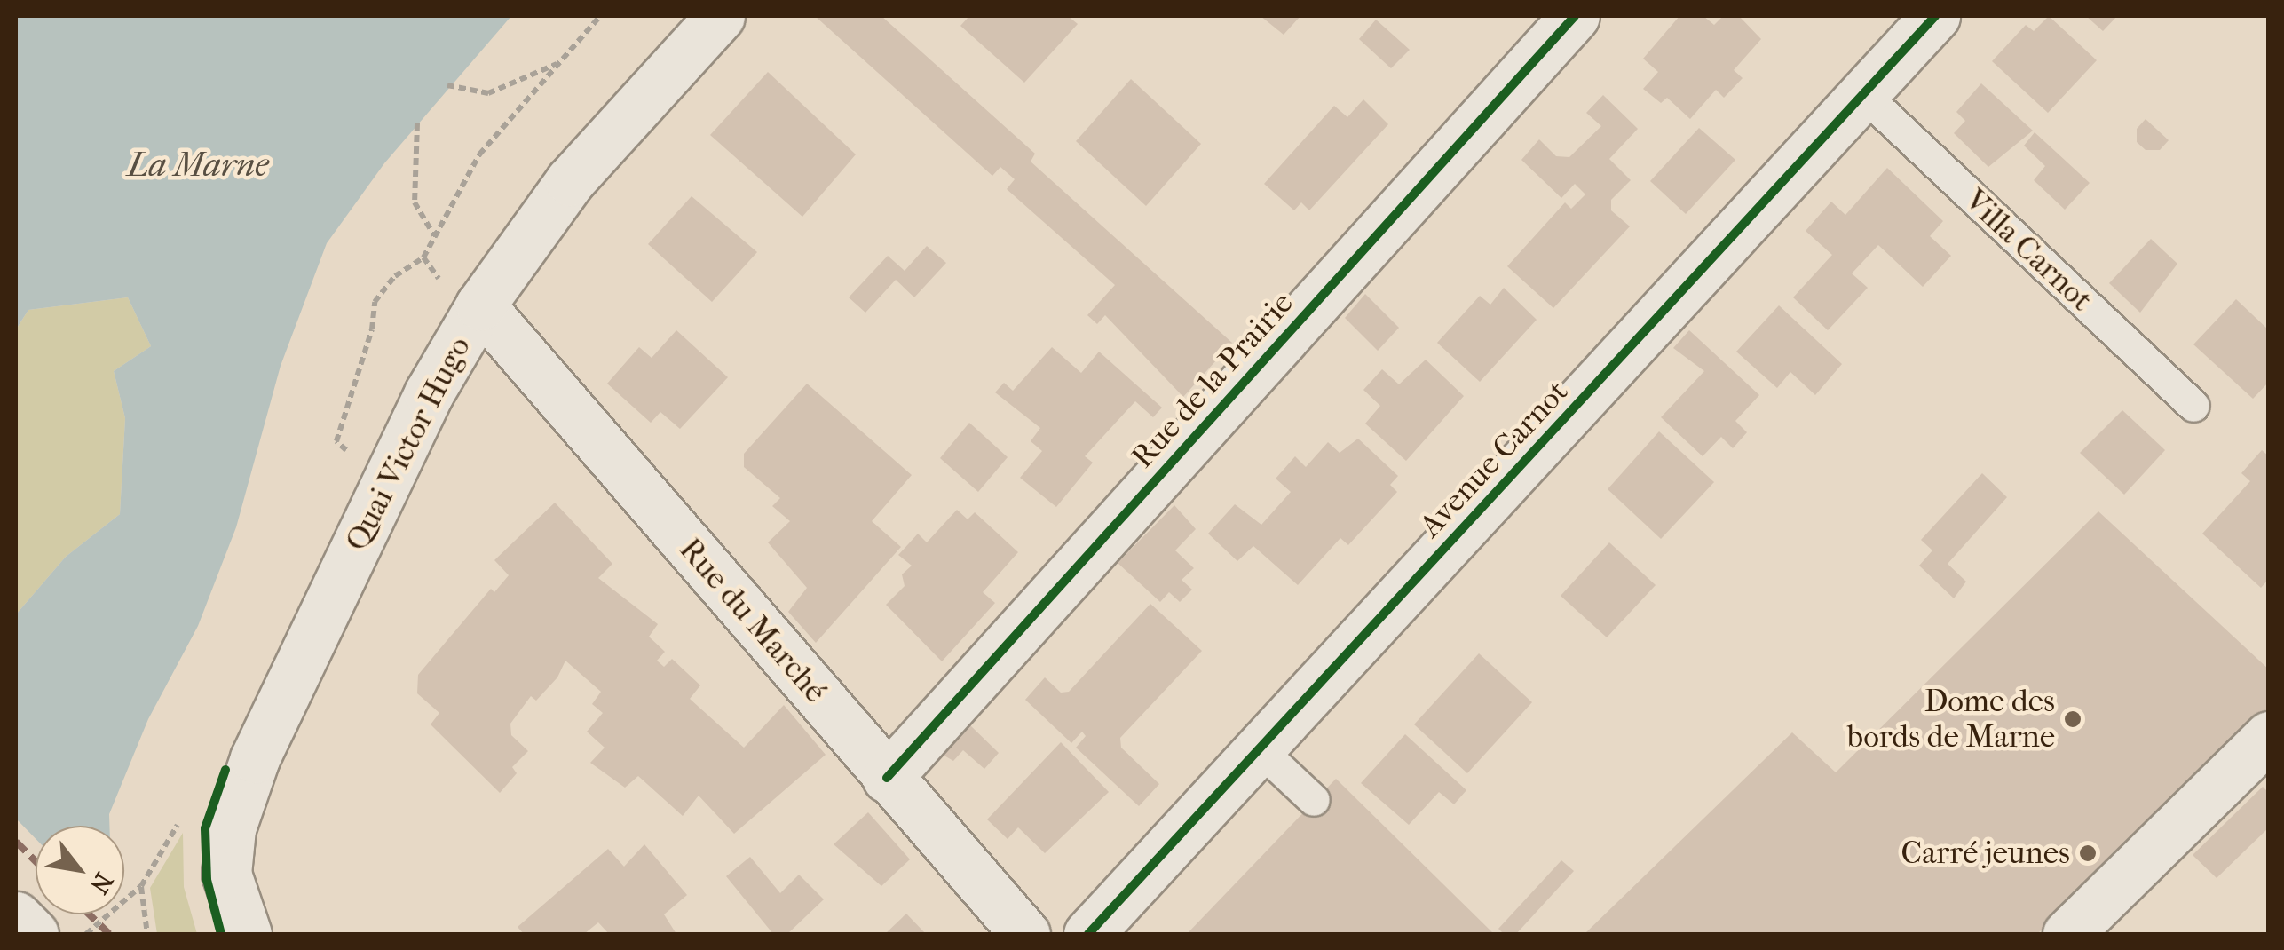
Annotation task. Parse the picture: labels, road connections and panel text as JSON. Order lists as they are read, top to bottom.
{
  "streets": {
    "street": [
      "Rue de la Prairie",
      "Quai Victor Hugo",
      "Avenue Carnot",
      "Rue du Marché"
    ],
    "lane": ["Villa Carnot"]
  },
  "crossings": [
    ["Villa Carnot", "Avenue Carnot"],
    ["Rue de la Prairie", "Rue du Marché"],
    ["Quai Victor Hugo", "Rue du Marché"]
  ],
  "water": ["La Marne"],
  "places": ["Dome des bords de Marne", "Carré jeunes"],
  "north": "bottom right"
}
